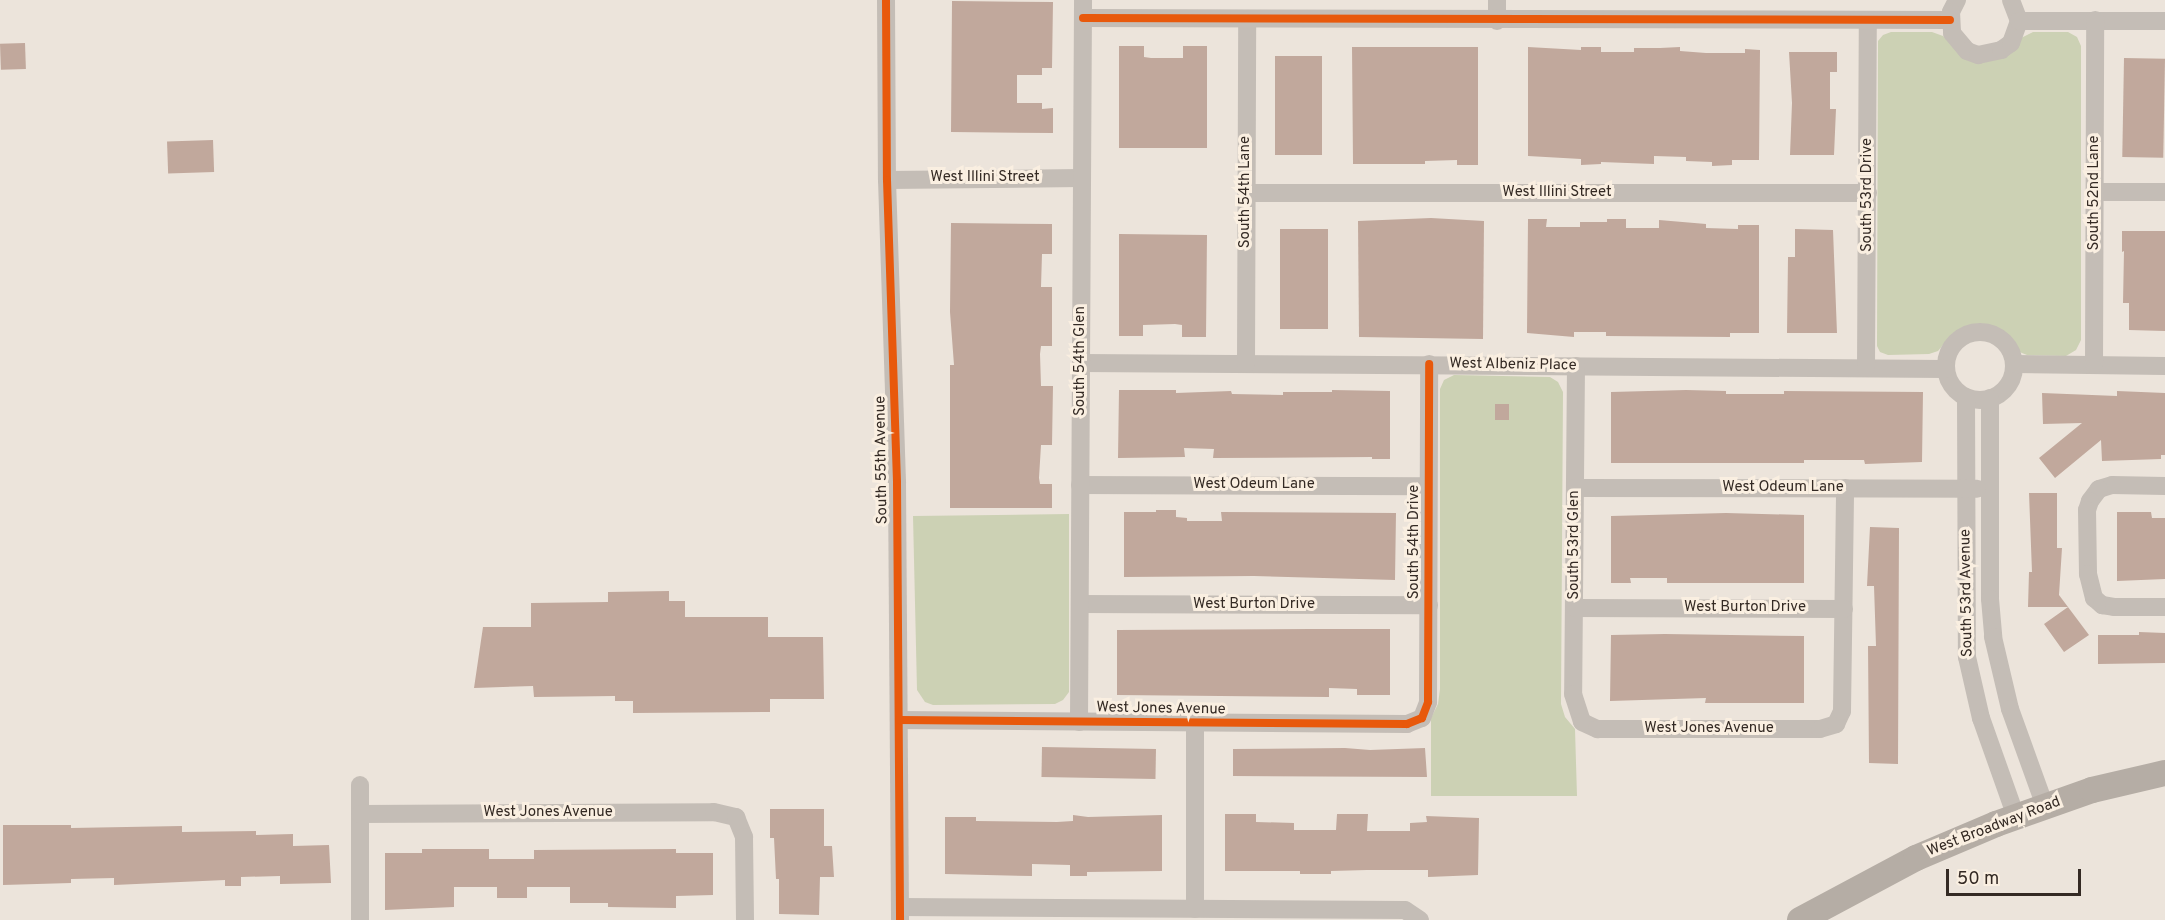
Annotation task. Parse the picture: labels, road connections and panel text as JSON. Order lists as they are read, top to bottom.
{
  "streets": {
    "main road": ["West Broadway Road"],
    "street": [
      "West Illini Street",
      "South 54th Lane",
      "South 52nd Lane",
      "South 53rd Drive",
      "South 54th Glen",
      "West Albeniz Place",
      "South 55th Avenue",
      "West Odeum Lane",
      "South 54th Drive",
      "South 53rd Glen",
      "South 53rd Avenue",
      "West Burton Drive",
      "West Jones Avenue"
    ]
  },
  "crossings": [
    ["West Illini Street", "South 54th Lane"],
    ["West Illini Street", "South 53rd Drive"],
    ["West Illini Street", "South 54th Glen"],
    ["West Illini Street", "South 55th Avenue"],
    ["South 54th Lane", "West Albeniz Place"],
    ["South 53rd Drive", "West Albeniz Place"],
    ["South 54th Glen", "West Albeniz Place"],
    ["South 54th Glen", "West Odeum Lane"],
    ["South 54th Glen", "West Burton Drive"],
    ["South 54th Glen", "West Jones Avenue"],
    ["West Albeniz Place", "South 54th Drive"],
    ["West Albeniz Place", "South 53rd Glen"],
    ["West Albeniz Place", "South 53rd Avenue"],
    ["South 55th Avenue", "West Jones Avenue"],
    ["West Odeum Lane", "South 54th Drive"],
    ["West Odeum Lane", "South 53rd Glen"],
    ["West Odeum Lane", "South 53rd Avenue"],
    ["South 54th Drive", "West Burton Drive"],
    ["South 54th Drive", "West Jones Avenue"],
    ["South 53rd Glen", "West Burton Drive"],
    ["South 53rd Glen", "West Jones Avenue"],
    ["South 53rd Avenue", "West Broadway Road"],
    ["West Burton Drive", "West Jones Avenue"]
  ],
  "scale_bar": "50 m"
}
